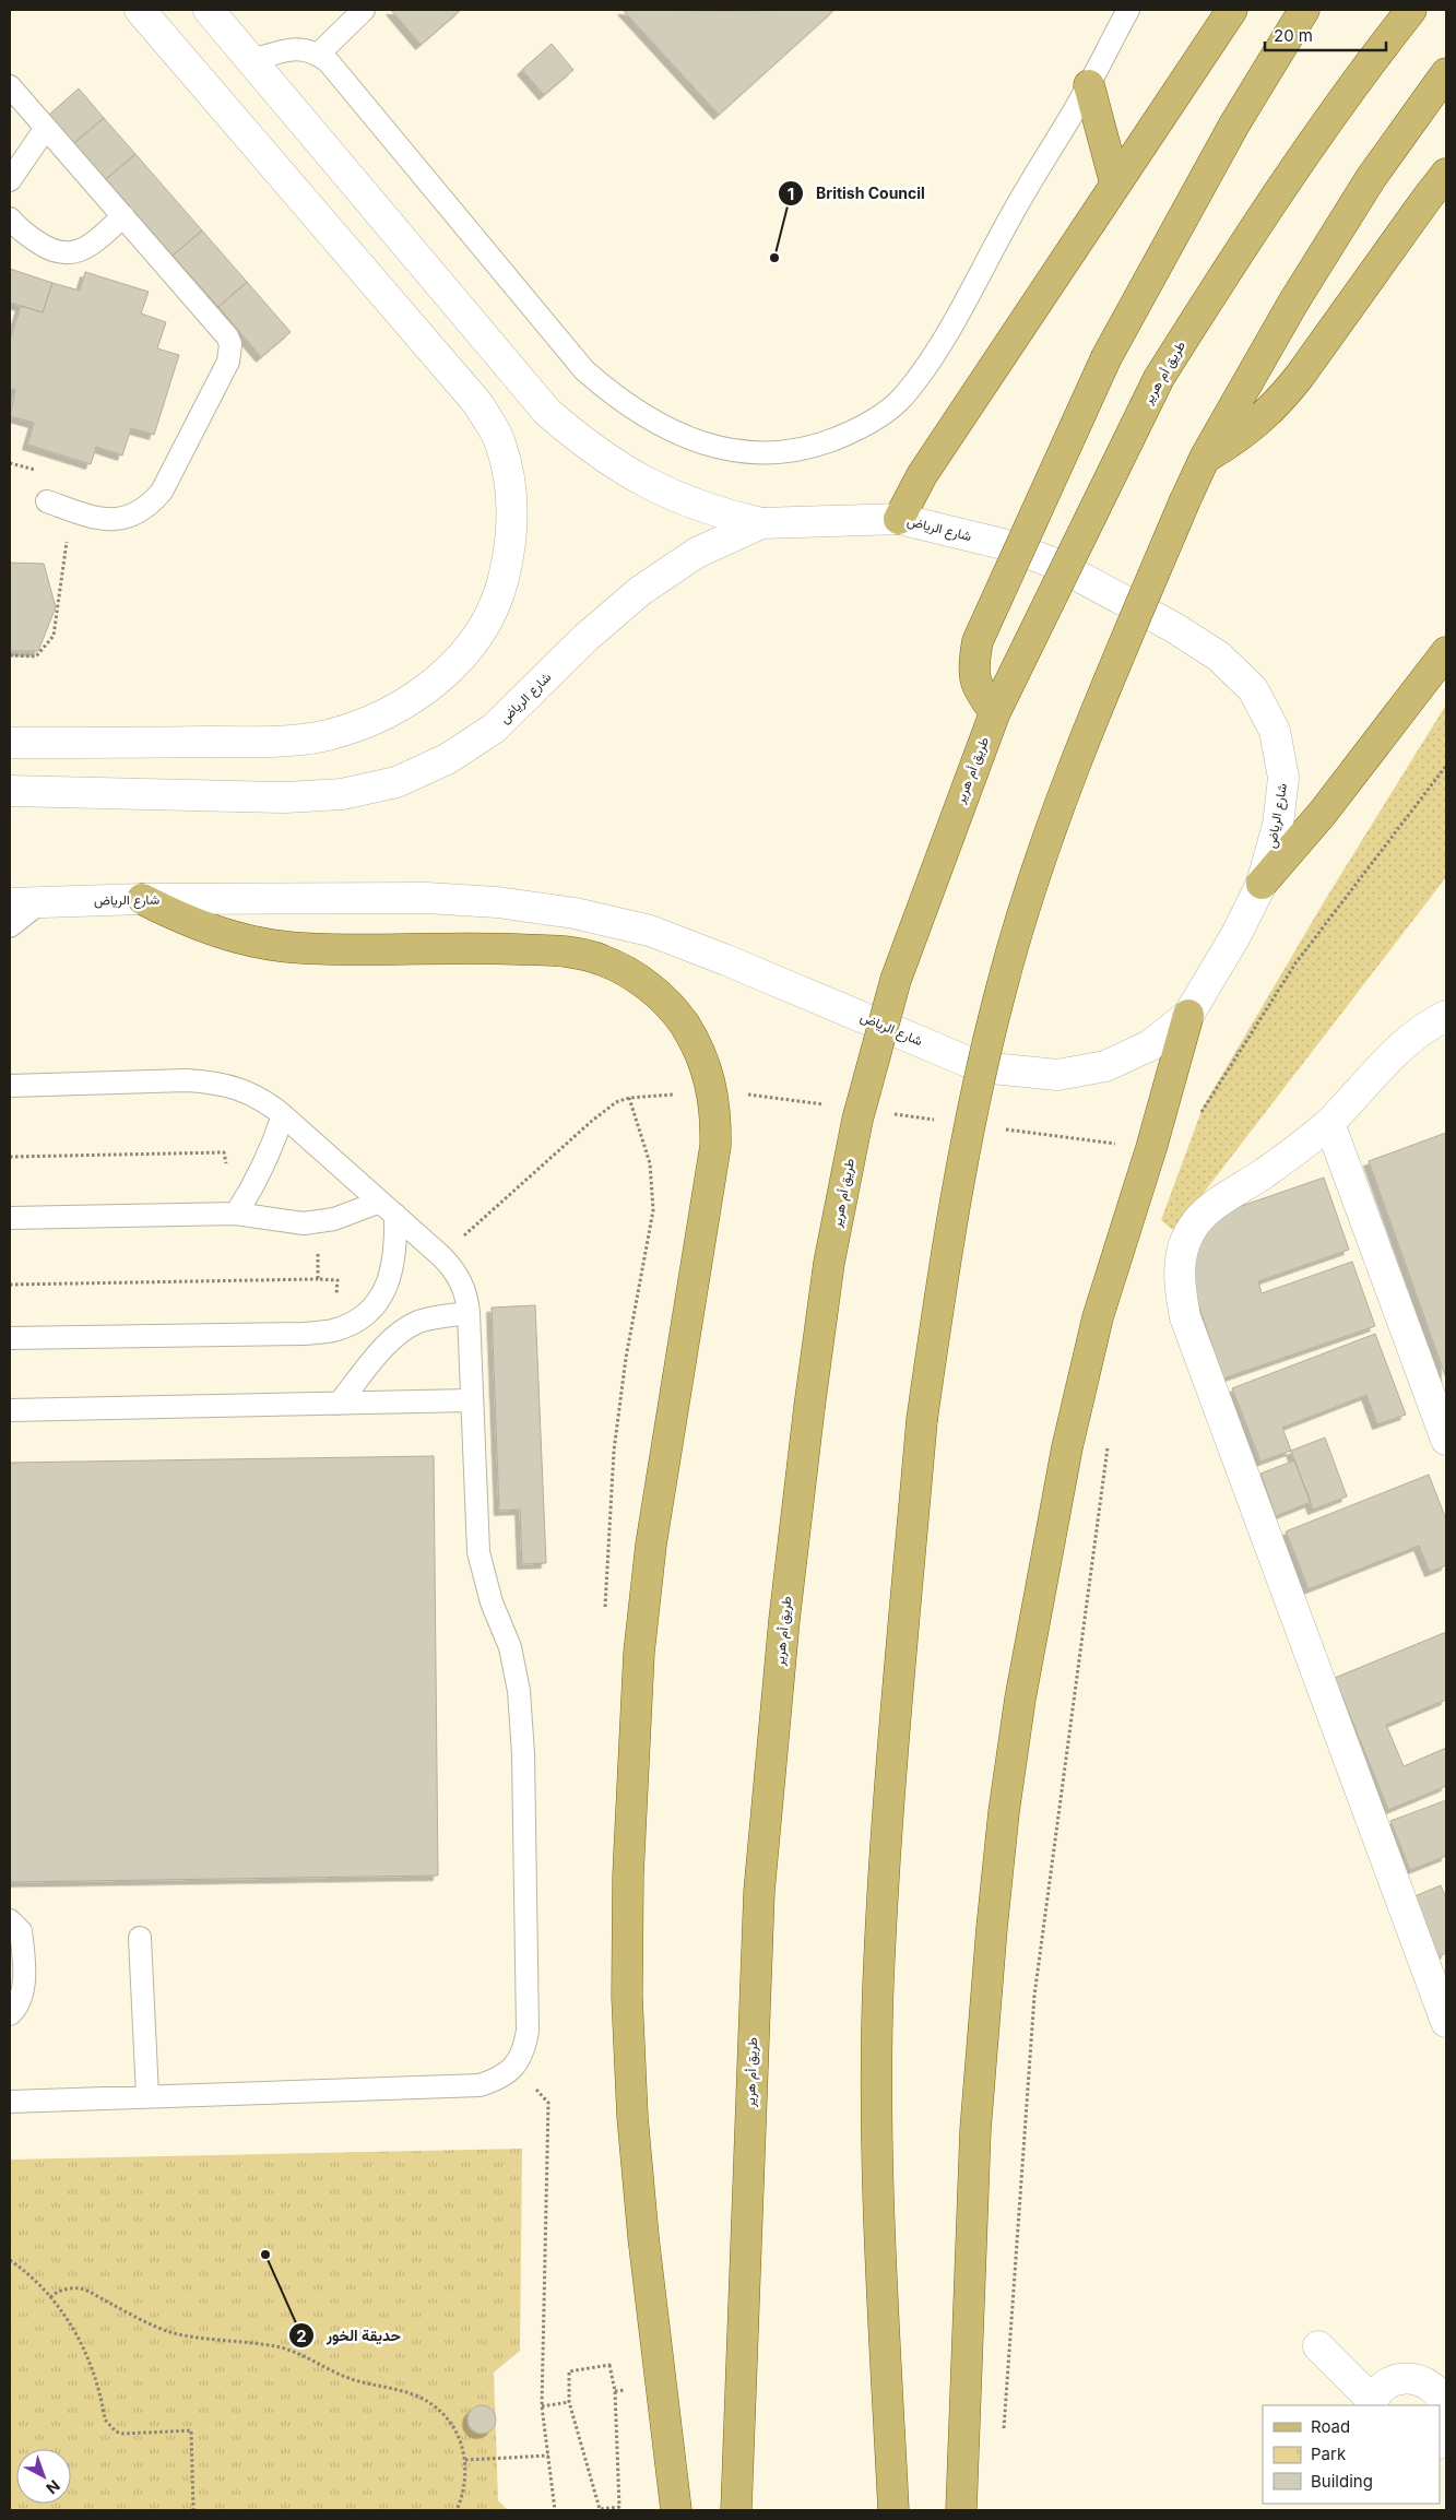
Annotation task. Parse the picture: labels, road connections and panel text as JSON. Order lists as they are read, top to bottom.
{
  "streets": {
    "main road": ["طريق أم هرير"],
    "street": ["شارع الرياض"]
  },
  "places": ["British Council", "حديقة الخور"],
  "legend": ["Road", "Park", "Building"],
  "scale_bar": "20 m",
  "north": "bottom right"
}
